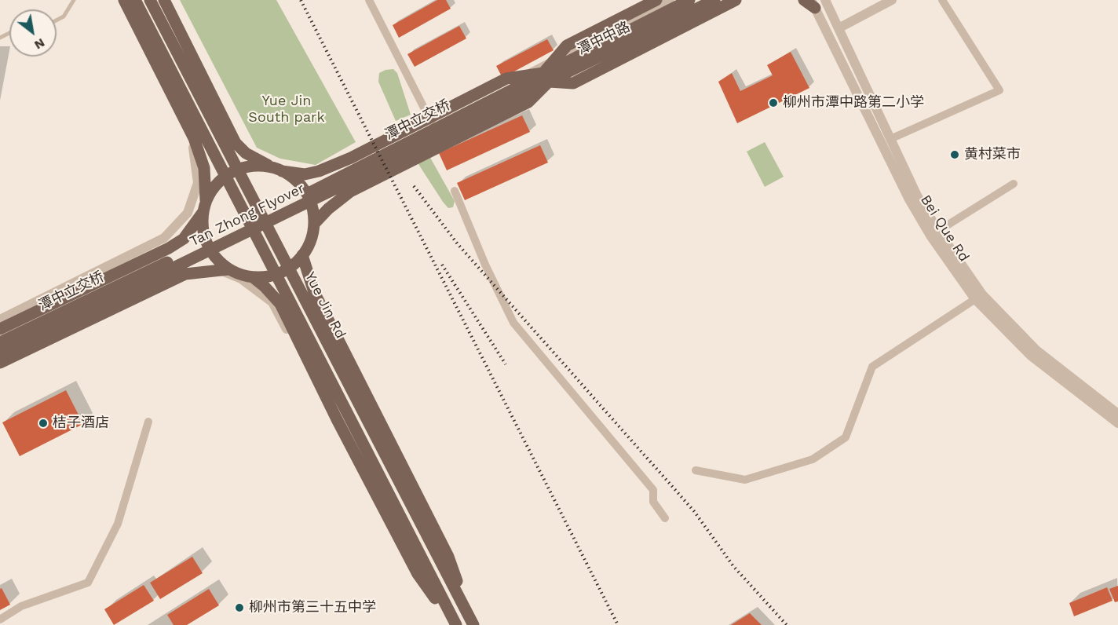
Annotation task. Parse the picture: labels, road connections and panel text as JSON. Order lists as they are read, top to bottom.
{
  "streets": {
    "main road": [
      "潭中中路",
      "潭中立交桥",
      "Tan Zhong Flyover",
      "Yue Jin Rd"
    ],
    "street": ["Bei Que Rd"]
  },
  "crossings": [
    ["潭中中路", "潭中立交桥"],
    ["潭中中路", "Tan Zhong Flyover"]
  ],
  "parks": ["Yue Jin South park"],
  "places": [
    "柳州市潭中路第二小学",
    "黄村菜市",
    "桔子酒店",
    "柳州市第三十五中学"
  ],
  "north": "bottom right"
}
